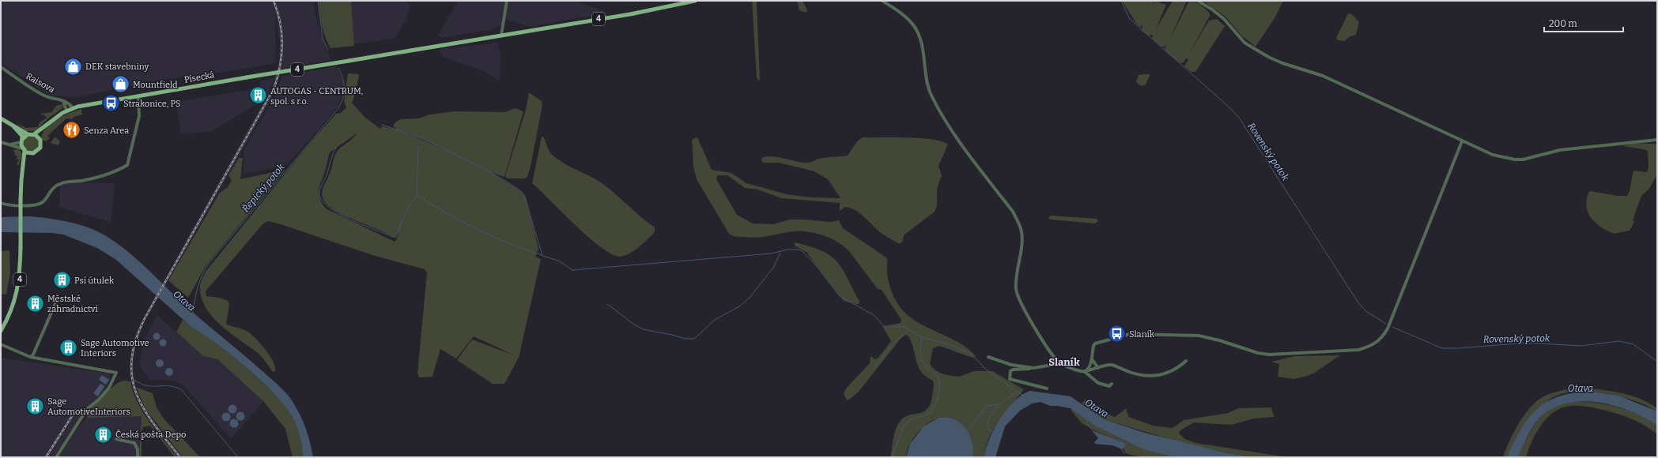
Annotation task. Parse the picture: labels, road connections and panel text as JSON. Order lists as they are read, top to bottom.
{
  "streets": {
    "main road": ["4", "Písecká"],
    "street": ["Raisova"]
  },
  "crossings": [
    ["4", "Písecká"],
    ["Písecká", "Raisova"]
  ],
  "districts": ["Slaník"],
  "water": ["Rovenský potok", "Řepický potok", "Otava"],
  "places": {
    "shop": ["DEK stavebniny", "Mountfield"],
    "building": [
      "AUTOGAS - CENTRUM, spol. s r.o.",
      "Psí útulek",
      "Městské zahradnictví",
      "Sage Automotive Interiors",
      "Sage AutomotiveInteriors",
      "Česká pošta Depo"
    ],
    "bus stop": ["Strakonice, PS", "Slaník"],
    "restaurant": ["Senza Area"]
  },
  "scale_bar": "200 m"
}
